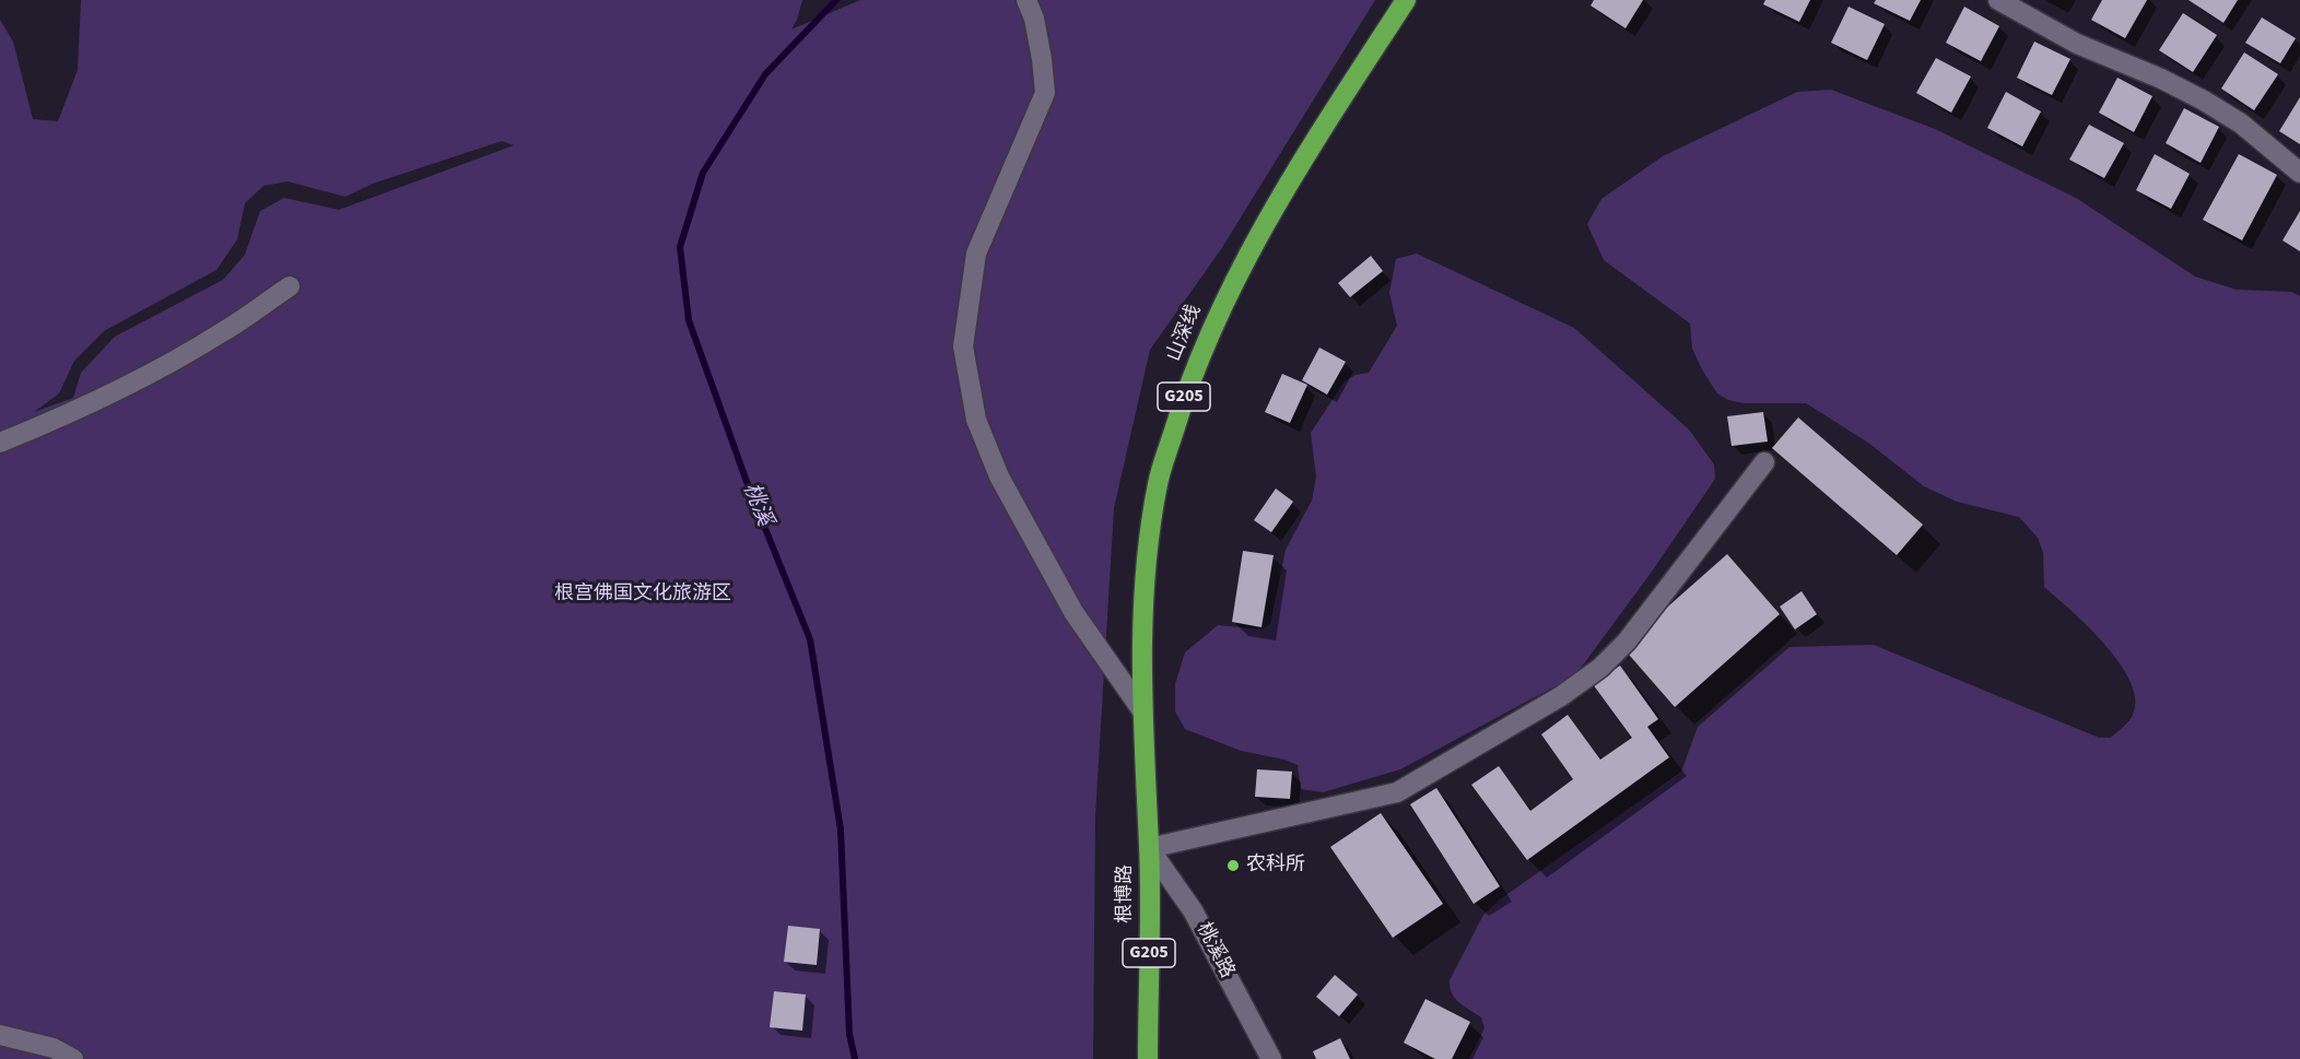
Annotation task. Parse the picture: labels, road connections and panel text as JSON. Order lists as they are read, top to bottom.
{
  "streets": {
    "highway": ["山深线", "G205", "根博路"],
    "street": ["桃溪路"]
  },
  "crossings": [
    ["山深线", "根博路"],
    ["山深线", "桃溪路"],
    ["根博路", "桃溪路"]
  ],
  "water": ["桃溪"],
  "parks": ["根宫佛国文化旅游区"],
  "places": ["农科所"]
}
